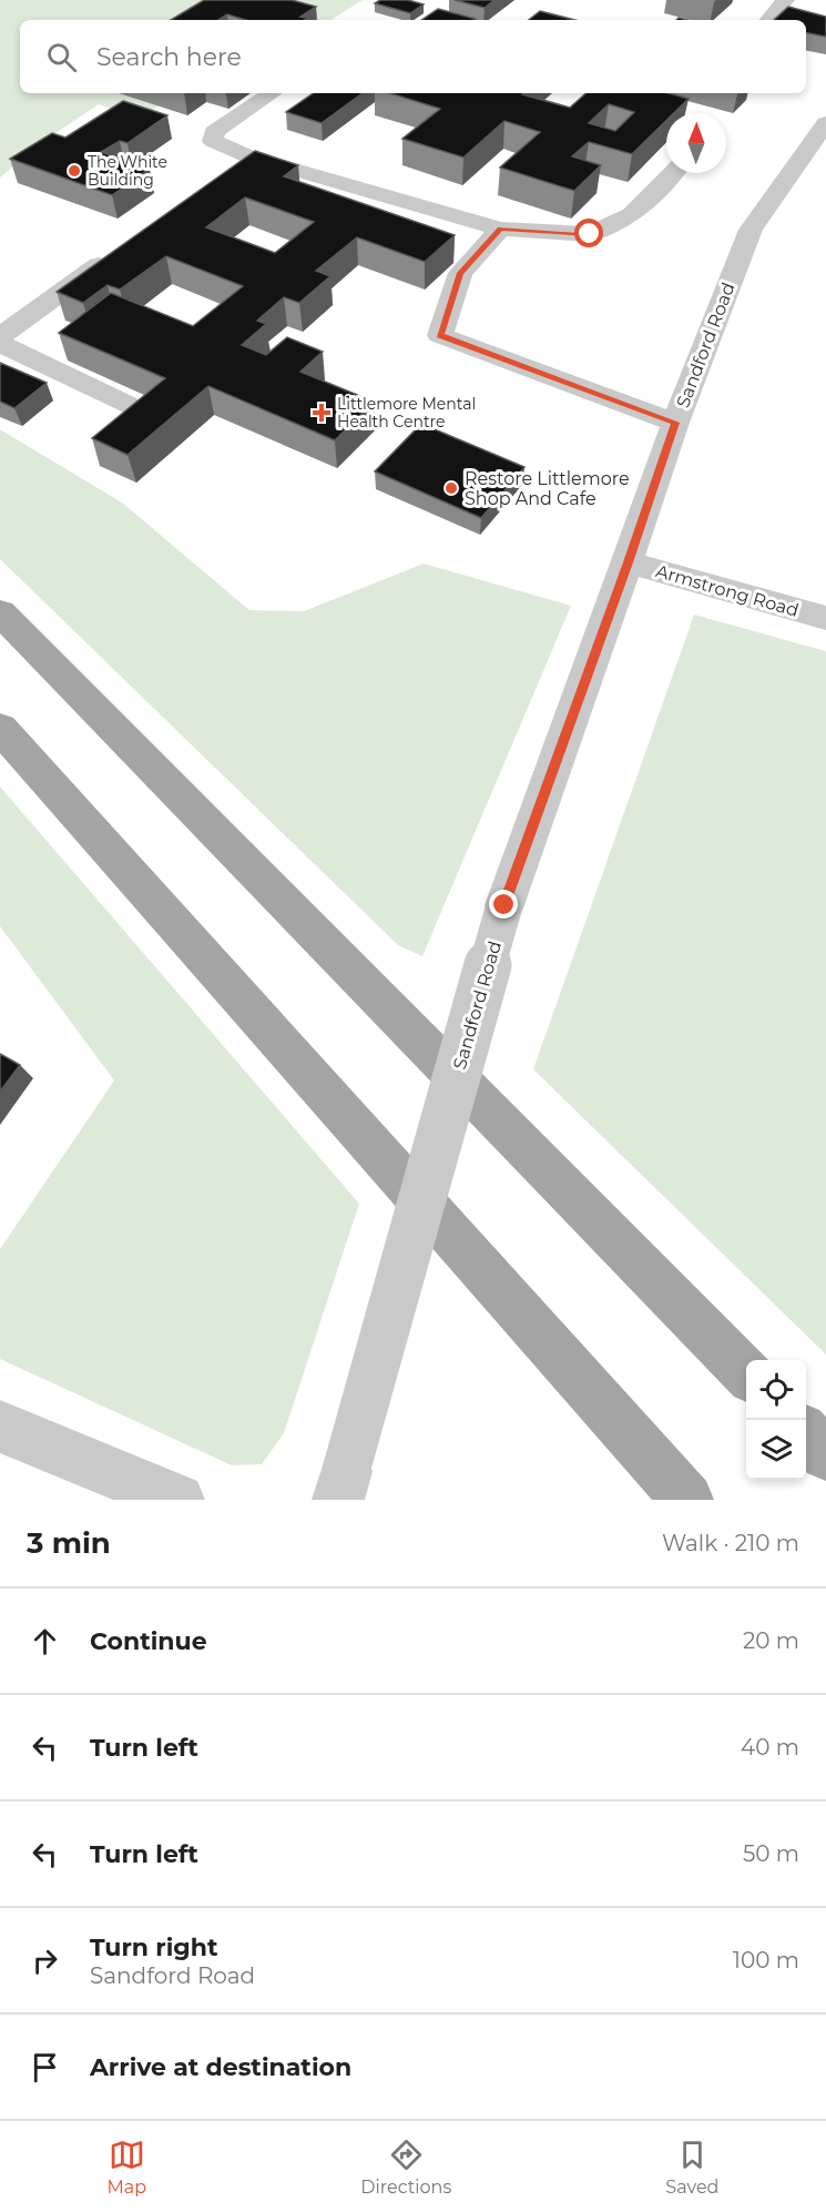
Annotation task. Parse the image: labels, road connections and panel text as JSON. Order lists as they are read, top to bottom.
{
  "streets": {
    "street": ["Sandford Road", "Armstrong Road"]
  },
  "crossings": [
    ["Sandford Road", "Armstrong Road"]
  ],
  "places": {
    "other": ["The White Building", "Restore Littlemore Shop And Cafe"],
    "health": ["Littlemore Mental Health Centre"]
  },
  "north": "top",
  "page": {
    "search": "Search here",
    "heading": ["3 min", "Walk · 210 m"],
    "list": [
      ["Continue", "20 m"],
      ["Turn left", "40 m"],
      ["Turn left", "50 m"],
      ["Turn right", "Sandford Road", "100 m"],
      "Arrive at destination"
    ],
    "nav": ["Map", "Directions", "Saved"]
  }
}
